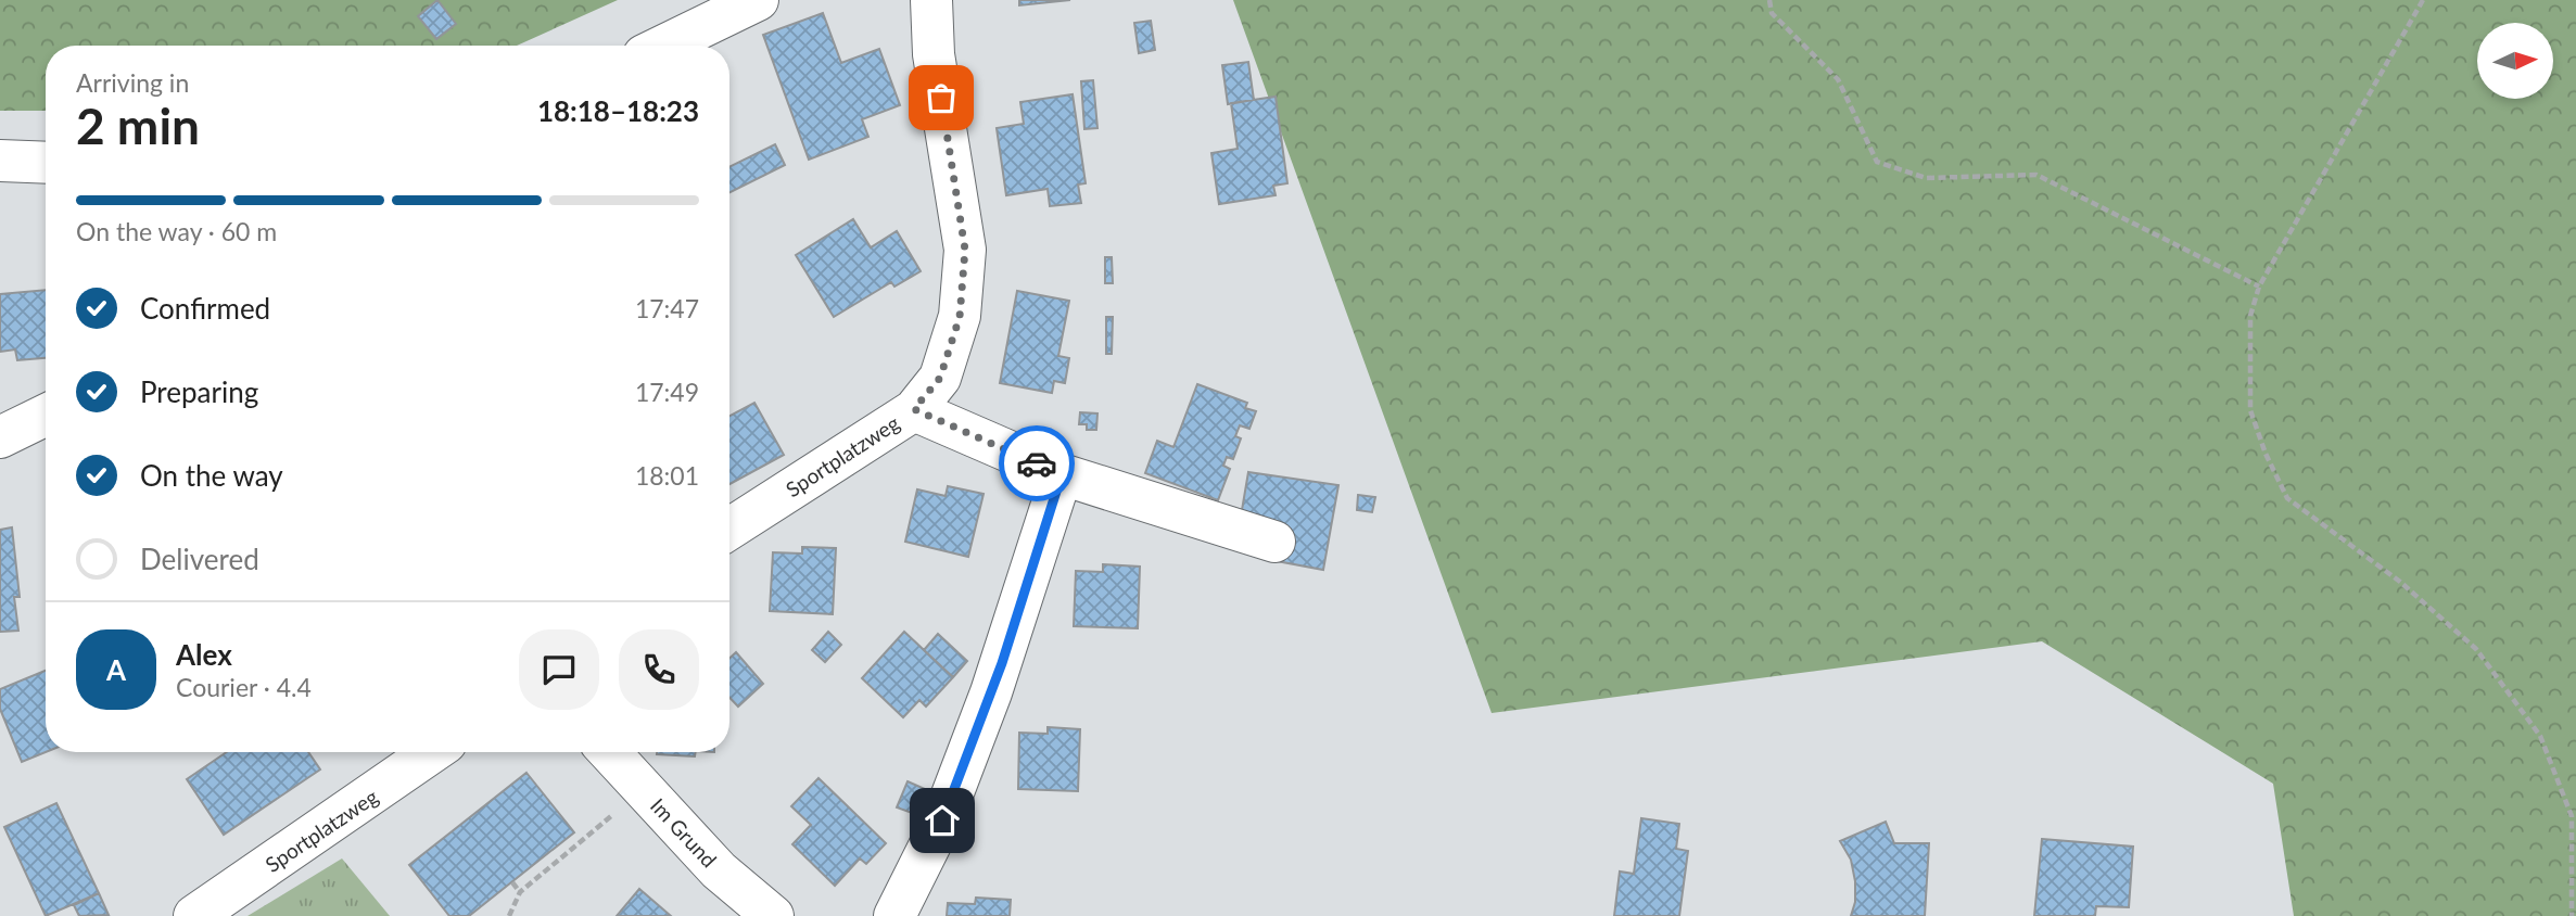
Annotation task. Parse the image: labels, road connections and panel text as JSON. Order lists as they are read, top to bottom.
{
  "streets": {
    "street": ["Sportplatzweg", "Im Grund"]
  },
  "north": "right",
  "page": {
    "heading": ["2 min", "Arriving in", "18:18–18:23"],
    "panel": ["Alex", "Courier · 4.4"],
    "bar": "On the way · 60 m",
    "list": [
      ["Confirmed", "17:47"],
      ["Preparing", "17:49"],
      ["On the way", "18:01"],
      "Delivered"
    ],
    "round": "A"
  }
}
